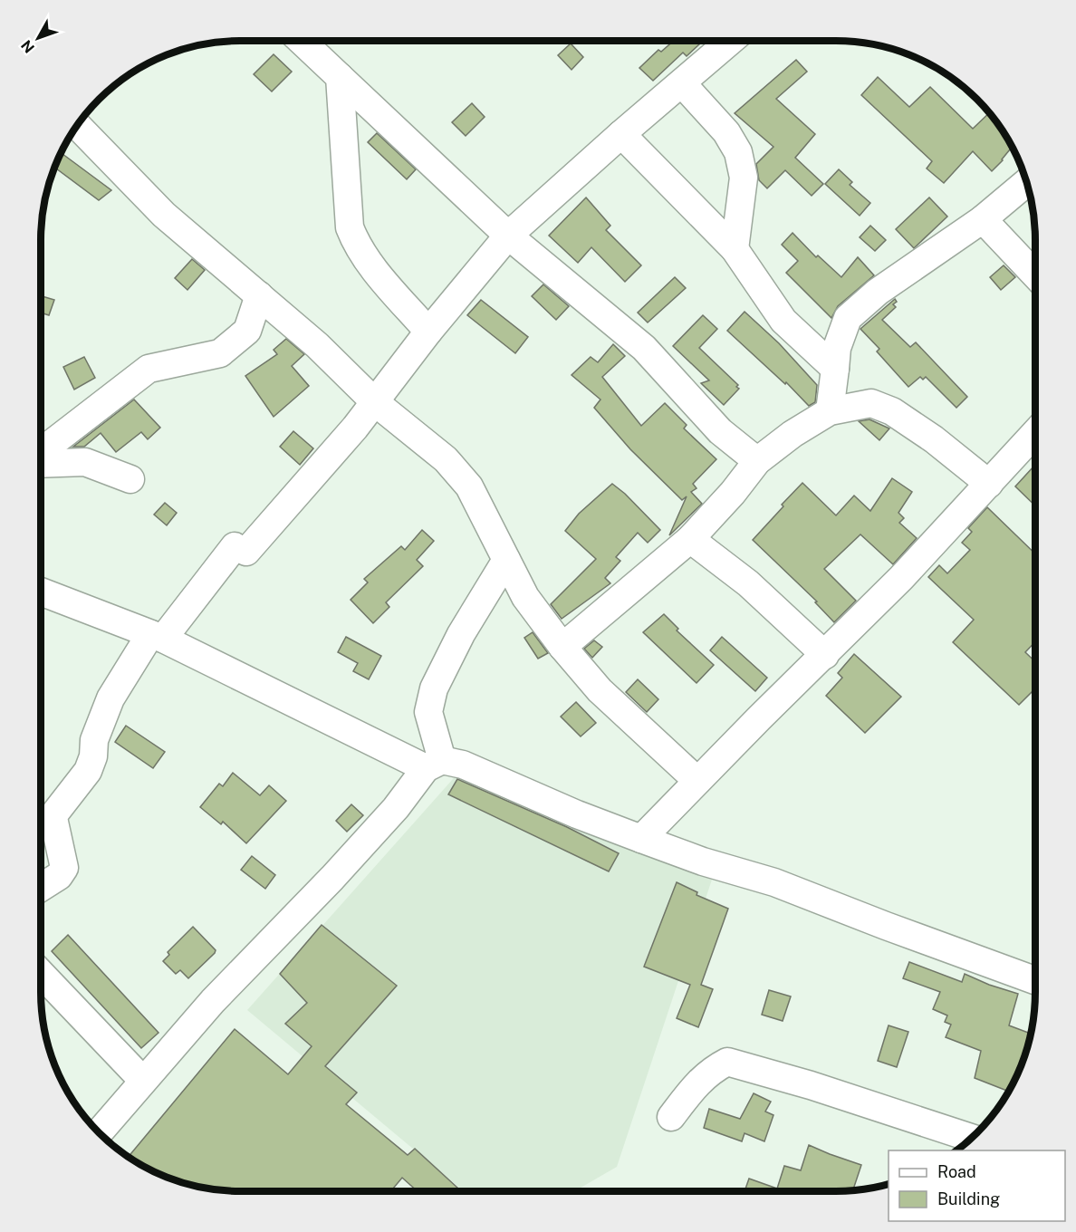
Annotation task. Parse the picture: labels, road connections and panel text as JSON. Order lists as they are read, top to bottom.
{
  "legend": ["Road", "Building"],
  "north": "bottom left"
}
